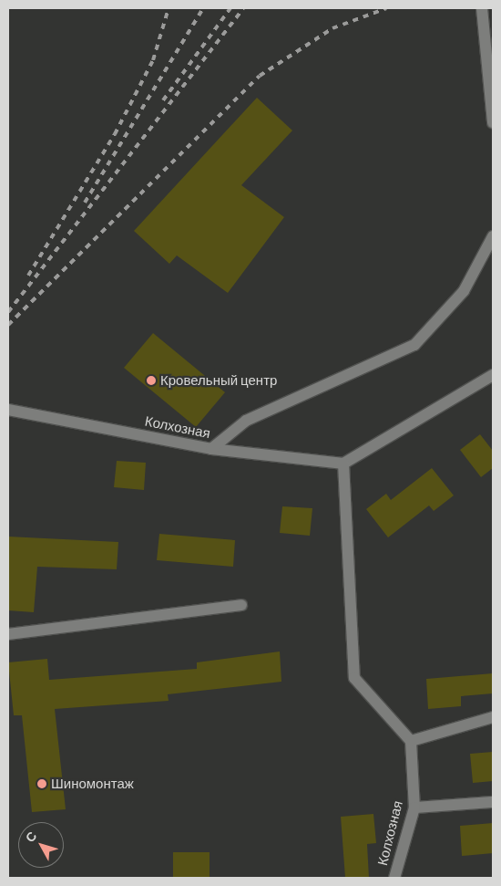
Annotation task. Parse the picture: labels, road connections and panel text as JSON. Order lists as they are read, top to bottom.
{
  "streets": {
    "street": ["Колхозная"]
  },
  "places": ["Кровельный центр", "Шиномонтаж"],
  "north": "top left"
}
